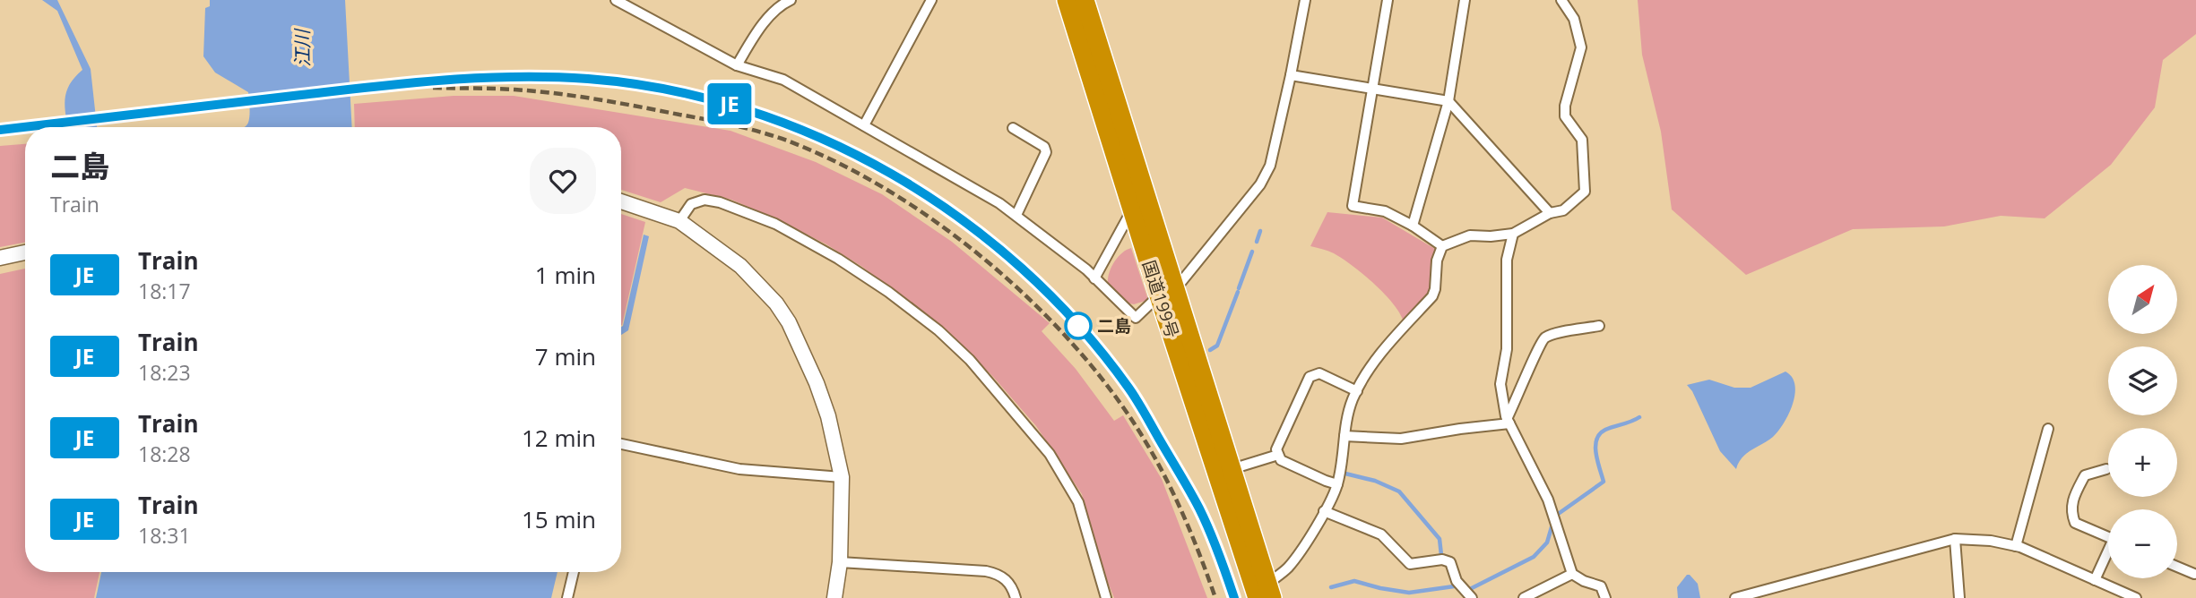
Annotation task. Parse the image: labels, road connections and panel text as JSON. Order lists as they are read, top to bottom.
{
  "streets": {
    "highway": ["国道199号"]
  },
  "water": ["江川"],
  "places": ["二島"],
  "north": "top right",
  "page": {
    "on_map": "JE",
    "heading": ["二島", "Train"],
    "list": [
      {
        "mark": "JE",
        "name": "Train",
        "note": "18:17",
        "value": "1 min"
      },
      {
        "mark": "JE",
        "name": "Train",
        "note": "18:23",
        "value": "7 min"
      },
      {
        "mark": "JE",
        "name": "Train",
        "note": "18:28",
        "value": "12 min"
      },
      {
        "mark": "JE",
        "name": "Train",
        "note": "18:31",
        "value": "15 min"
      }
    ],
    "map_buttons": ["+", "−"]
  }
}
